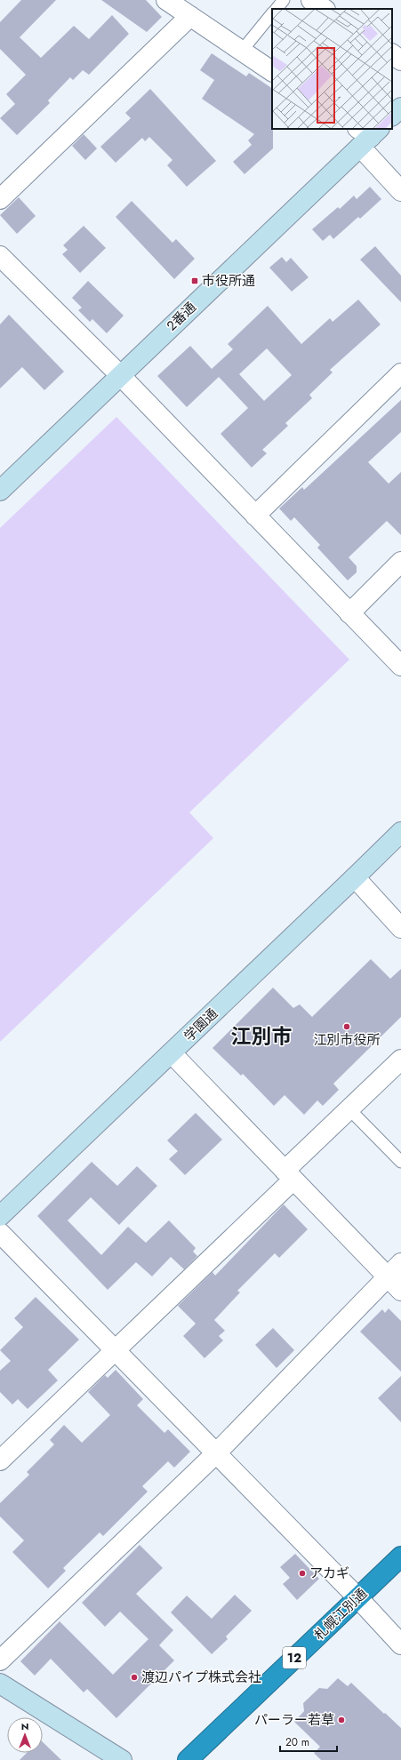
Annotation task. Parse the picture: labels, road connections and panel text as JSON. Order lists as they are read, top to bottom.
{
  "streets": {
    "highway": ["札幌江別通", "12"],
    "street": ["2番通", "学園通"]
  },
  "districts": ["江別市"],
  "places": {
    "transit": ["市役所通"],
    "other": [
      "江別市役所",
      "アカギ",
      "渡辺パイプ株式会社",
      "パーラー若草"
    ]
  },
  "scale_bar": "20 m",
  "north": "top"
}
